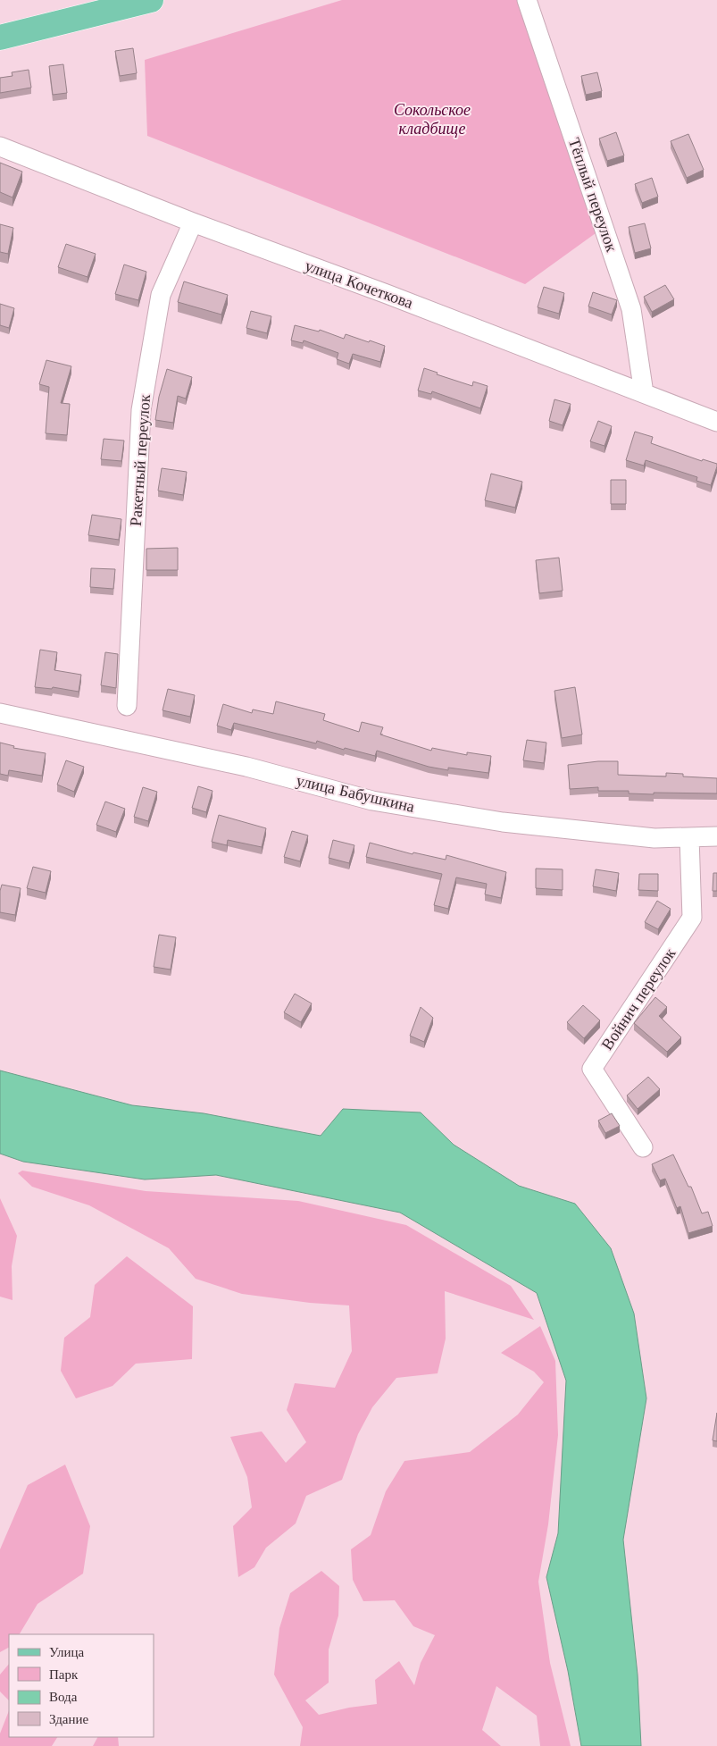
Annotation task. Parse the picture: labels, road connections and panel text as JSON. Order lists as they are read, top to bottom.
{
  "streets": {
    "street": [
      "Тёплый переулок",
      "улица Кочеткова",
      "Ракетный переулок",
      "улица Бабушкина",
      "Войнич переулок"
    ]
  },
  "crossings": [
    ["Тёплый переулок", "улица Кочеткова"],
    ["улица Кочеткова", "Ракетный переулок"],
    ["улица Бабушкина", "Войнич переулок"]
  ],
  "parks": ["Сокольское кладбище"],
  "legend": [
    "Улица",
    "Парк",
    "Вода",
    "Здание"
  ]
}
